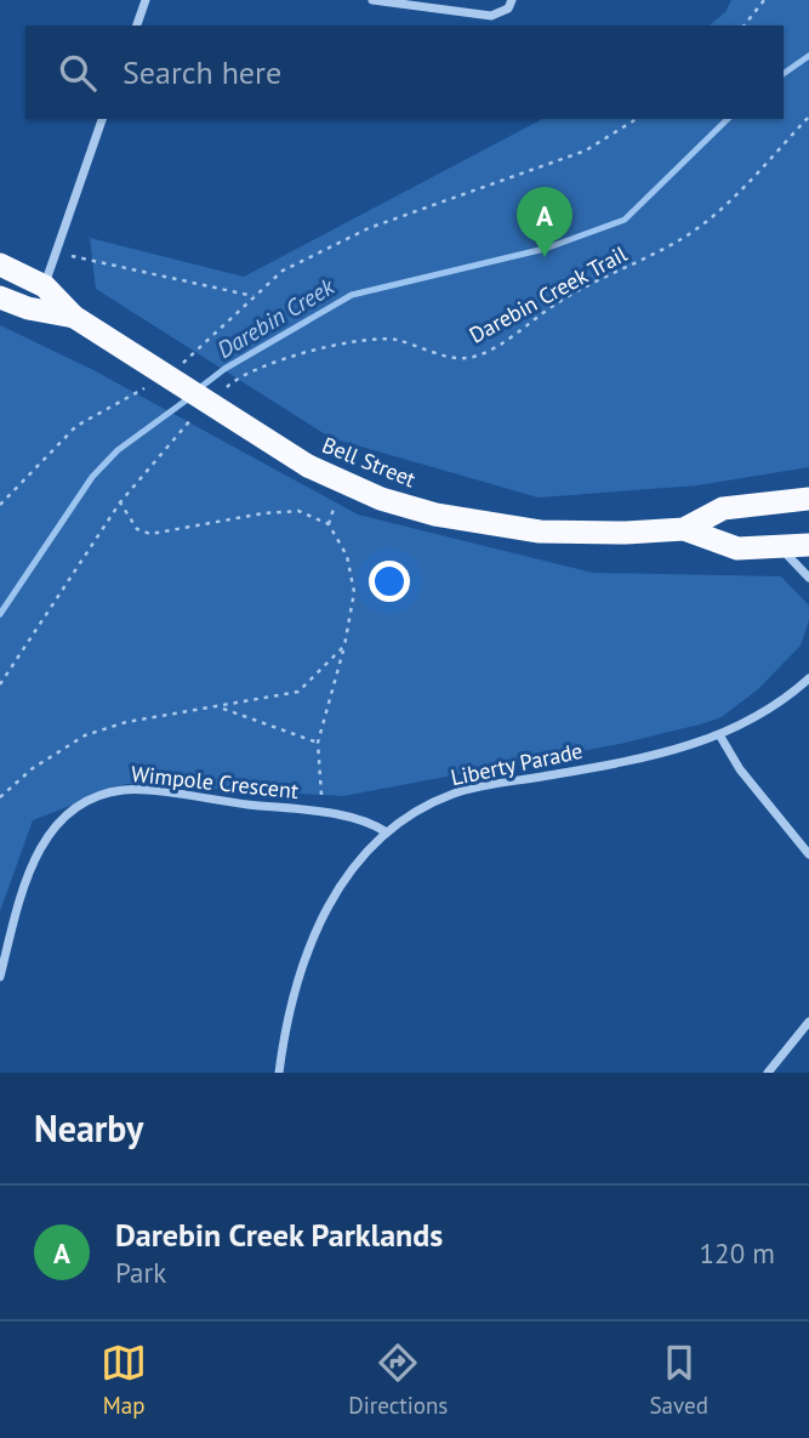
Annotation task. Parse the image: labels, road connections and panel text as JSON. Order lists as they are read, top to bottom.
{
  "streets": {
    "highway": ["Bell Street"],
    "street": ["Liberty Parade", "Wimpole Crescent"],
    "path": ["Darebin Creek Trail"]
  },
  "crossings": [
    ["Liberty Parade", "Wimpole Crescent"]
  ],
  "water": ["Darebin Creek"],
  "page": {
    "search": "Search here",
    "pins": "A",
    "heading": "Nearby",
    "list": [
      {
        "mark": "A",
        "name": "Darebin Creek Parklands",
        "note": "Park",
        "value": "120 m"
      }
    ],
    "nav": ["Map", "Directions", "Saved"]
  }
}
